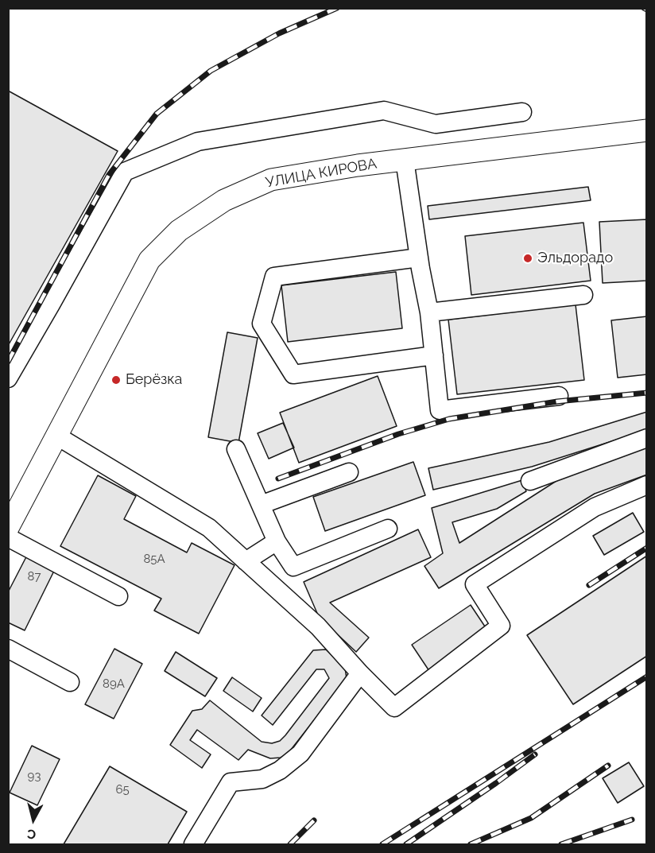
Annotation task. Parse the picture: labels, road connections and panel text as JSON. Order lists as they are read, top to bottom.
{
  "streets": {
    "main road": ["УЛИЦА КИРОВА"]
  },
  "places": ["Эльдорадо", "Берёзка"],
  "house_numbers": [
    "85А",
    "87",
    "89А",
    "93",
    "65"
  ],
  "north": "bottom"
}
